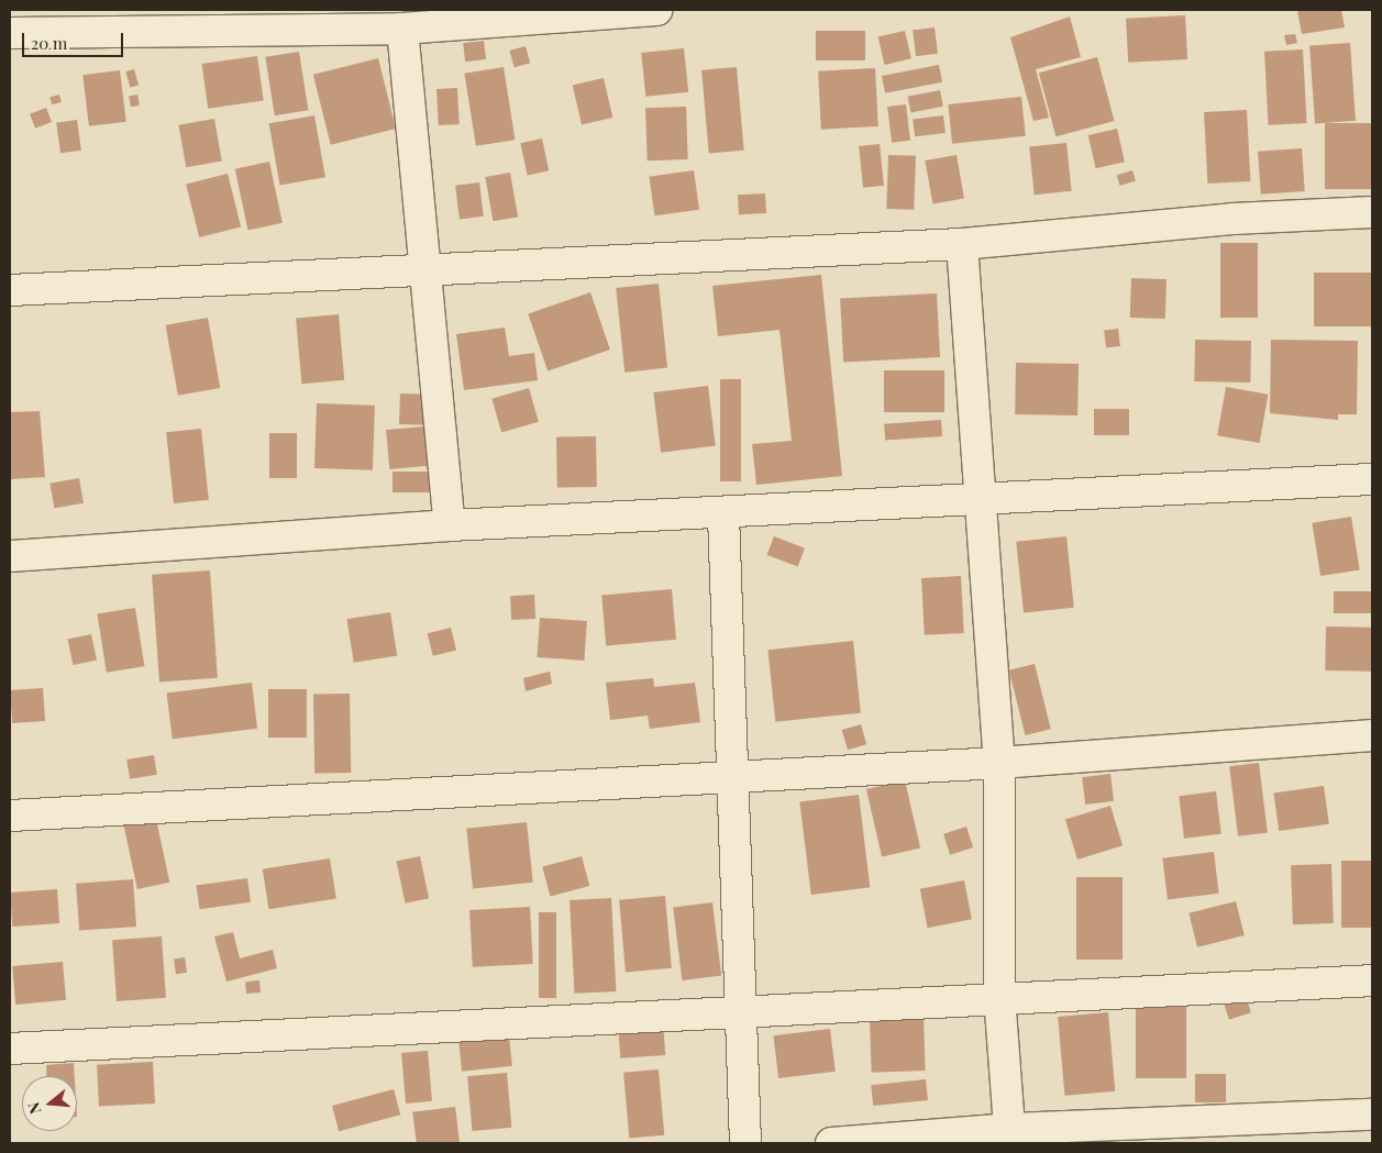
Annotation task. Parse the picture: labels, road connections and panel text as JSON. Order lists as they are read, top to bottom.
{
  "scale_bar": "20 m",
  "north": "left"
}
